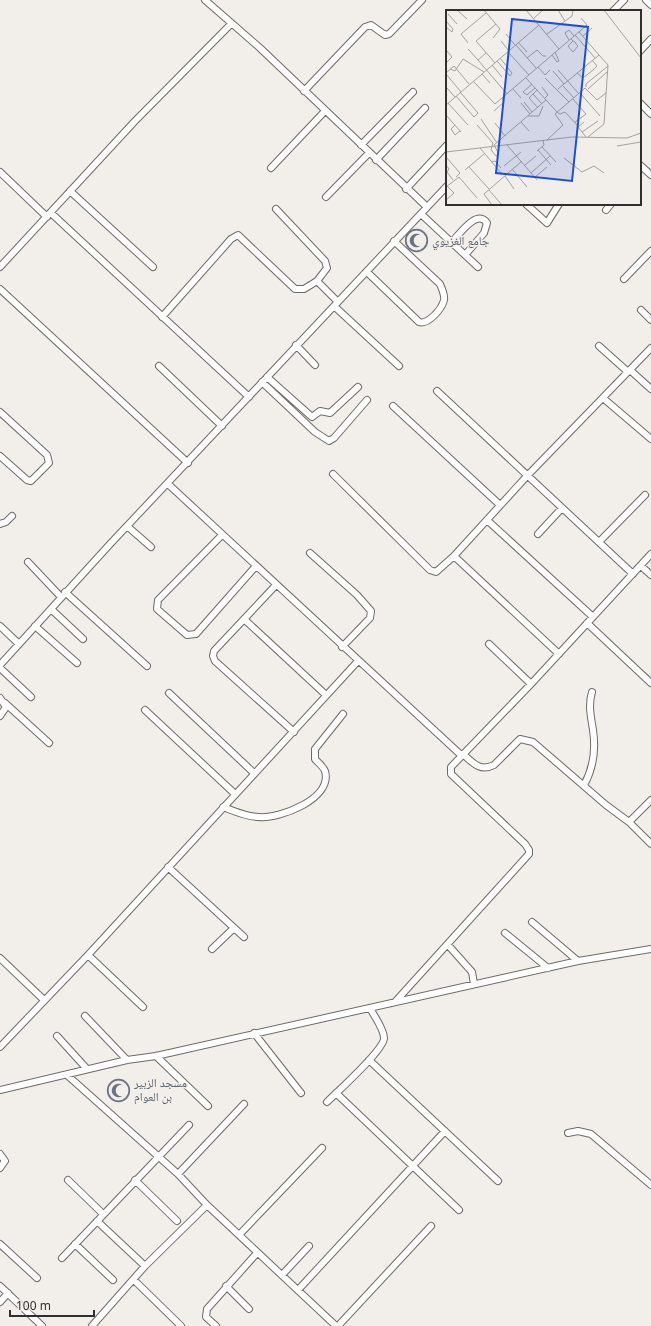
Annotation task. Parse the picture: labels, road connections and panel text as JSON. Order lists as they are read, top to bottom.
{
  "places": {
    "mosque": ["جامع الغزيوي", "مسجد الزبير بن العوام"]
  },
  "scale_bar": "100 m"
}
